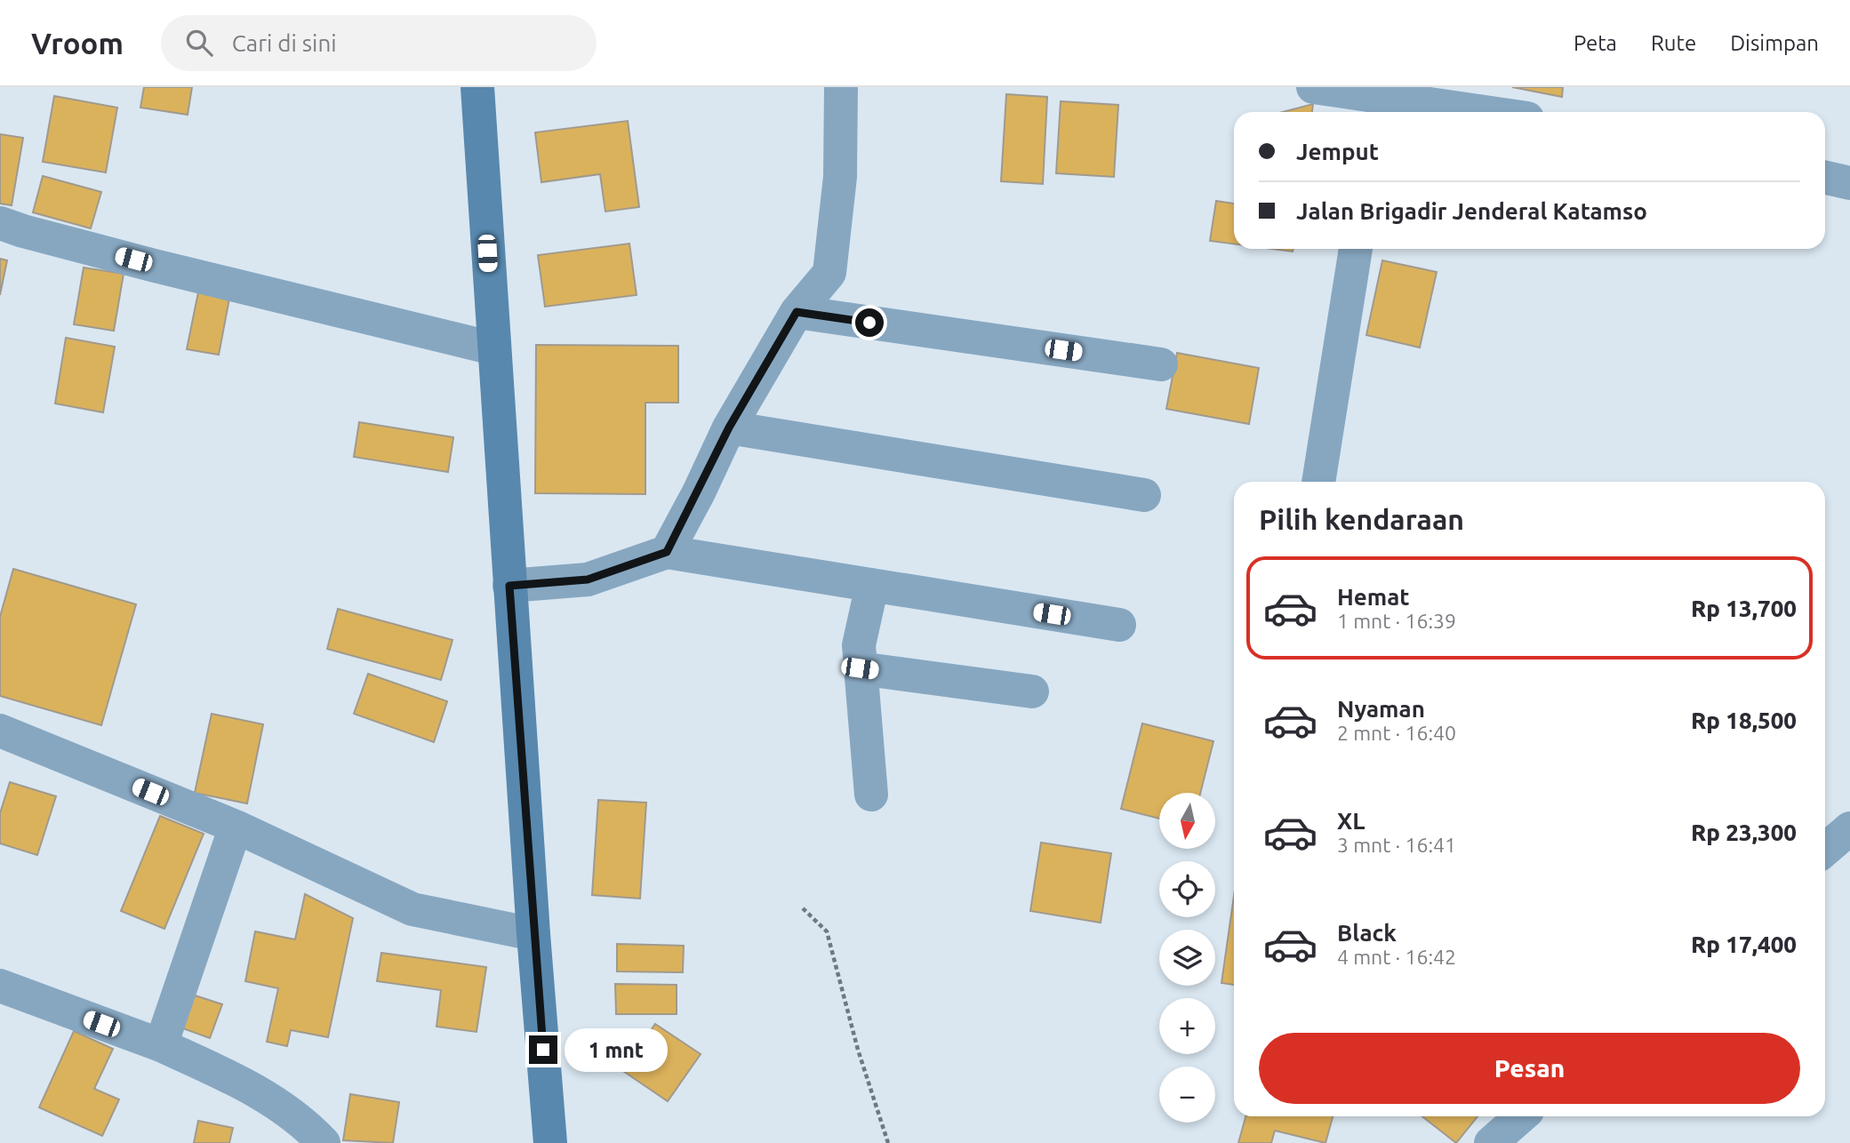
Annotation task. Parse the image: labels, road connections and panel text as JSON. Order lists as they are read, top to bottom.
{
  "north": "bottom",
  "page": {
    "header": "Vroom",
    "search": "Cari di sini",
    "nav": ["Peta", "Rute", "Disimpan"],
    "banner": ["Jemput", "Jalan Brigadir Jenderal Katamso"],
    "heading": "Pilih kendaraan",
    "list": [
      {
        "name": "Hemat",
        "note": "1 mnt · 16:39",
        "value": "Rp 13,700"
      },
      {
        "name": "Nyaman",
        "note": "2 mnt · 16:40",
        "value": "Rp 18,500"
      },
      {
        "name": "XL",
        "note": "3 mnt · 16:41",
        "value": "Rp 23,300"
      },
      {
        "name": "Black",
        "note": "4 mnt · 16:42",
        "value": "Rp 17,400"
      }
    ],
    "map_buttons": ["+", "−"],
    "buttons": "Pesan",
    "bubble": "1 mnt"
  }
}
